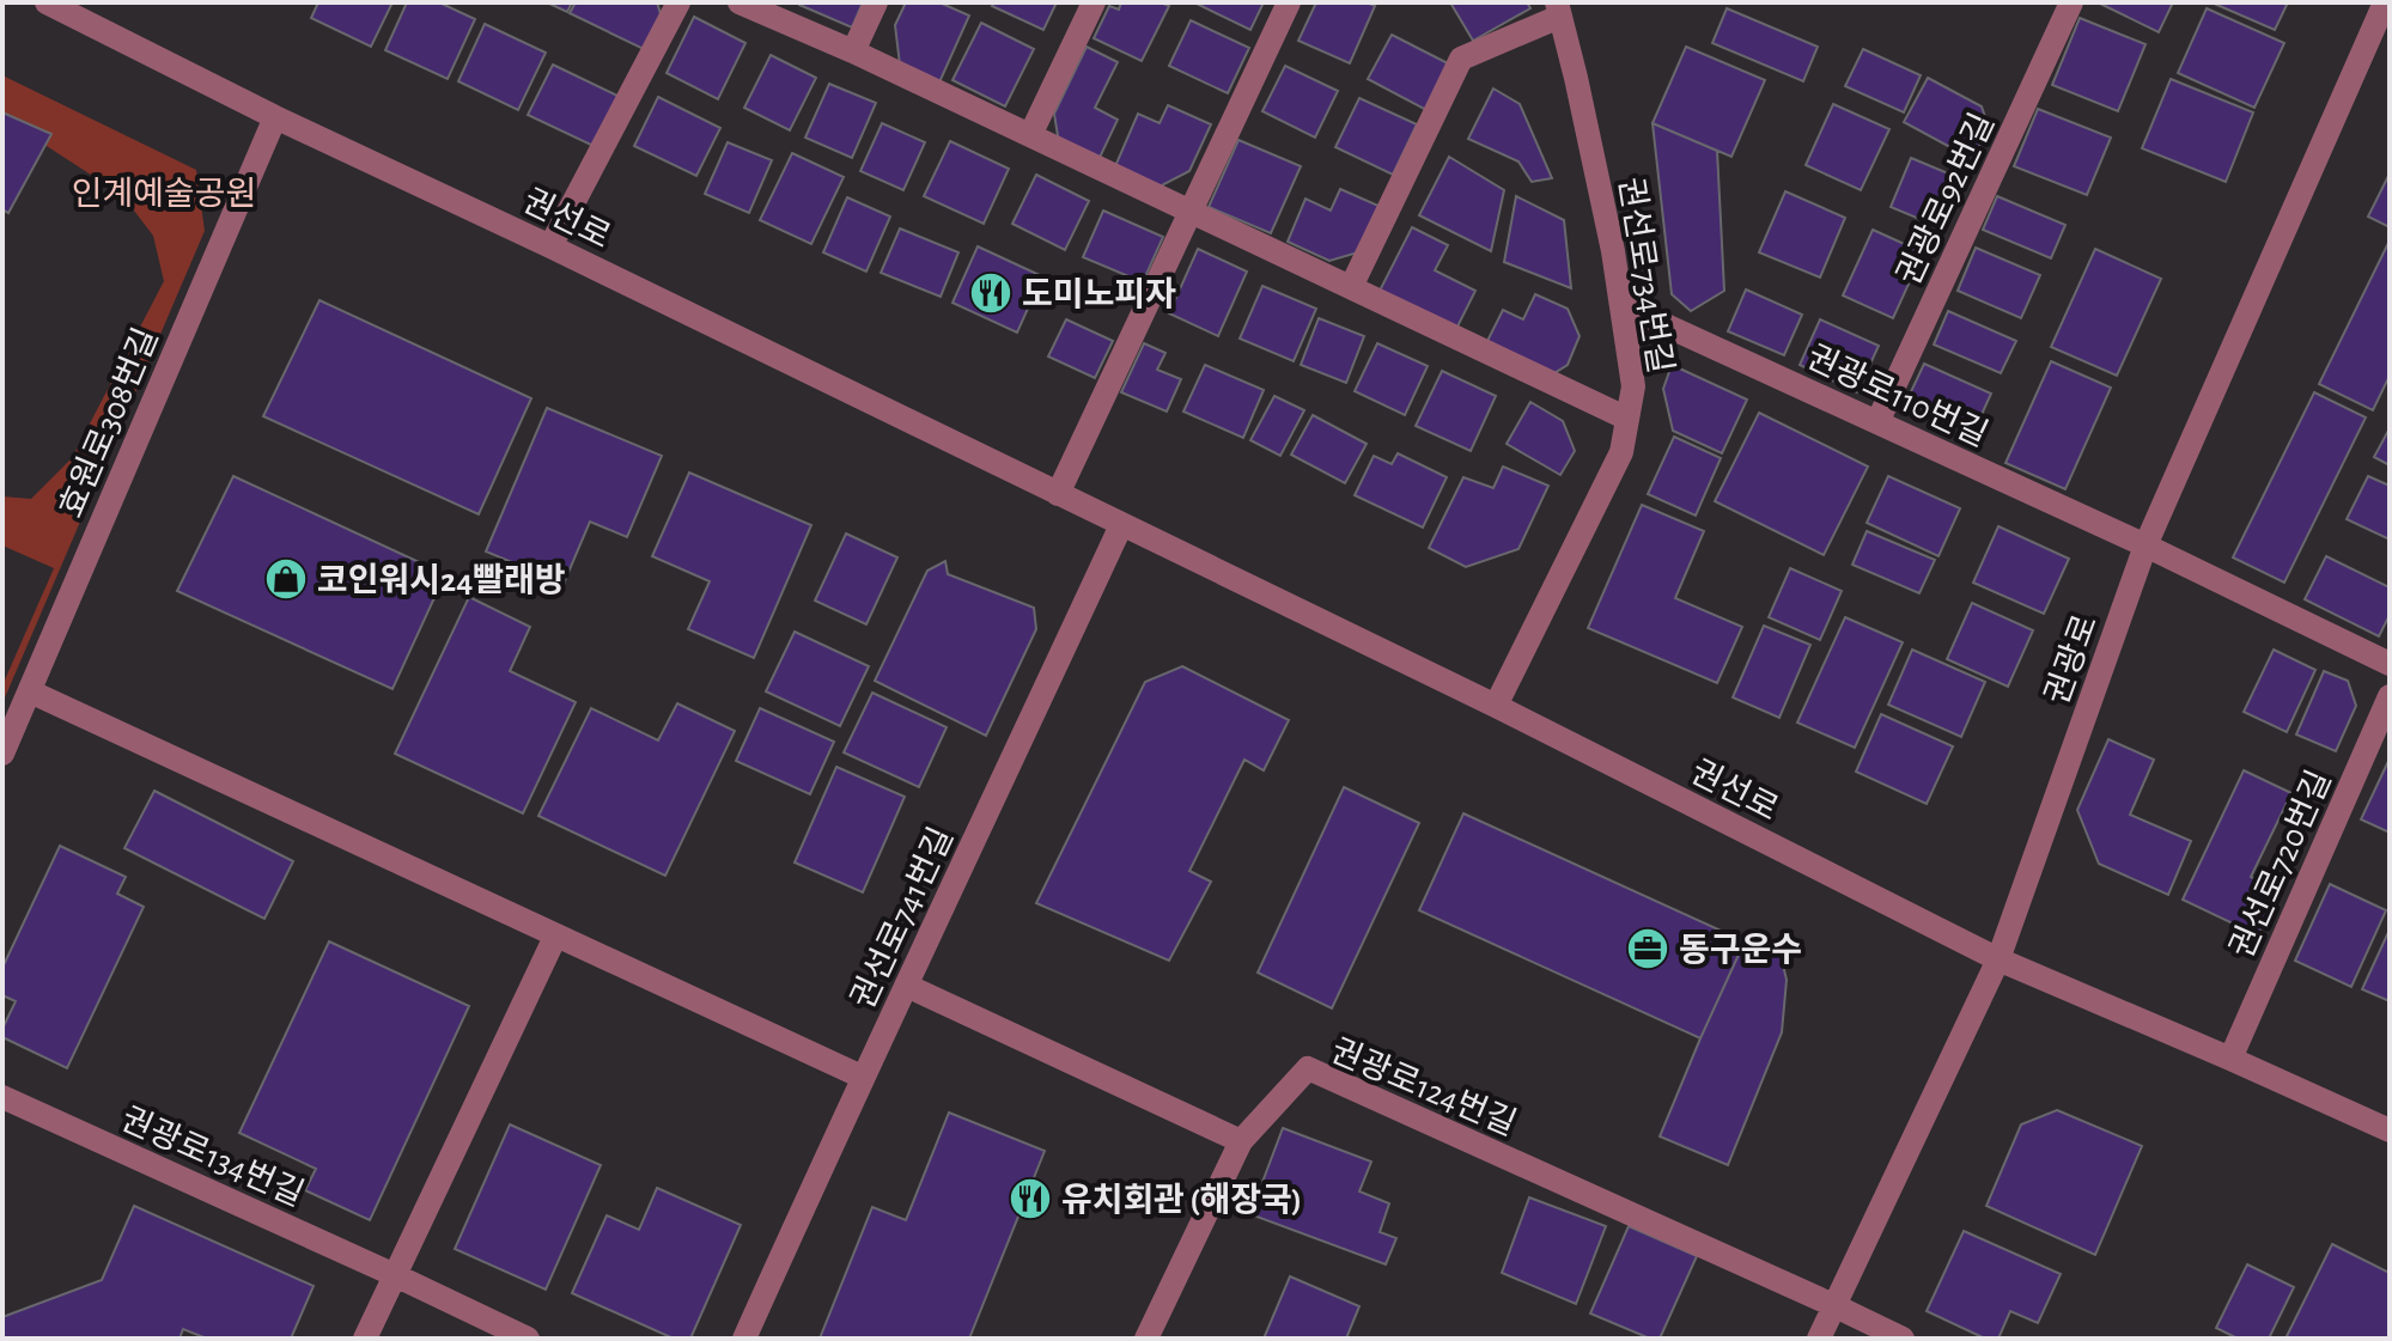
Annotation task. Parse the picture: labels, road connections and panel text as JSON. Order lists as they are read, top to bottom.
{
  "streets": {
    "street": [
      "권광로92번길",
      "권선로",
      "권선로734번길",
      "권광로110번길",
      "효원로308번길",
      "권광로",
      "권선로720번길",
      "권선로741번길",
      "권광로124번길",
      "권광로134번길"
    ]
  },
  "crossings": [
    ["권광로92번길", "권광로110번길"],
    ["권선로", "권선로734번길"],
    ["권선로", "효원로308번길"],
    ["권선로", "권광로"],
    ["권선로", "권선로720번길"],
    ["권선로", "권선로741번길"],
    ["권선로734번길", "권광로110번길"],
    ["권광로110번길", "권광로"],
    ["권광로", "권광로124번길"]
  ],
  "parks": ["인계예술공원"],
  "places": {
    "restaurant": ["도미노피자", "유치회관 (해장국)"],
    "shop": ["코인워시24빨래방"],
    "office": ["동구운수"]
  }
}
